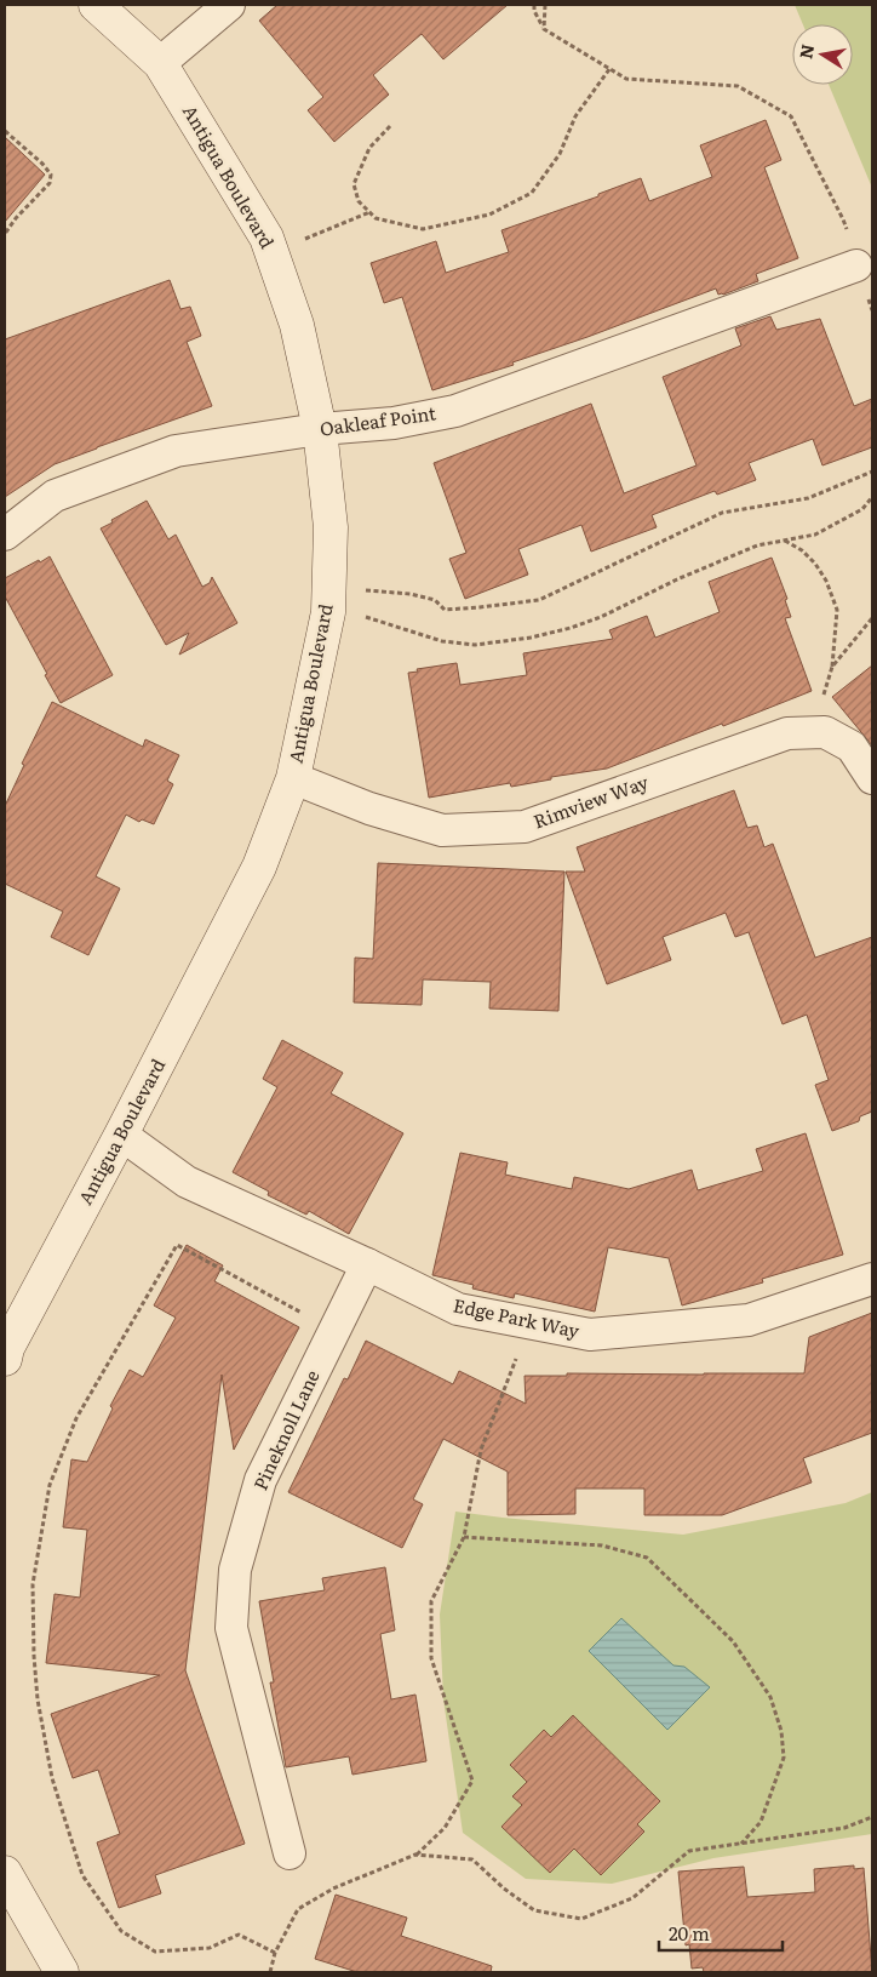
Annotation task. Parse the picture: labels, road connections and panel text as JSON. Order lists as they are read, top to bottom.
{
  "streets": {
    "street": [
      "Antigua Boulevard",
      "Oakleaf Point",
      "Rimview Way",
      "Edge Park Way",
      "Pineknoll Lane"
    ]
  },
  "crossings": [
    ["Antigua Boulevard", "Oakleaf Point"],
    ["Antigua Boulevard", "Rimview Way"],
    ["Antigua Boulevard", "Edge Park Way"],
    ["Edge Park Way", "Pineknoll Lane"]
  ],
  "scale_bar": "20 m",
  "north": "left"
}
